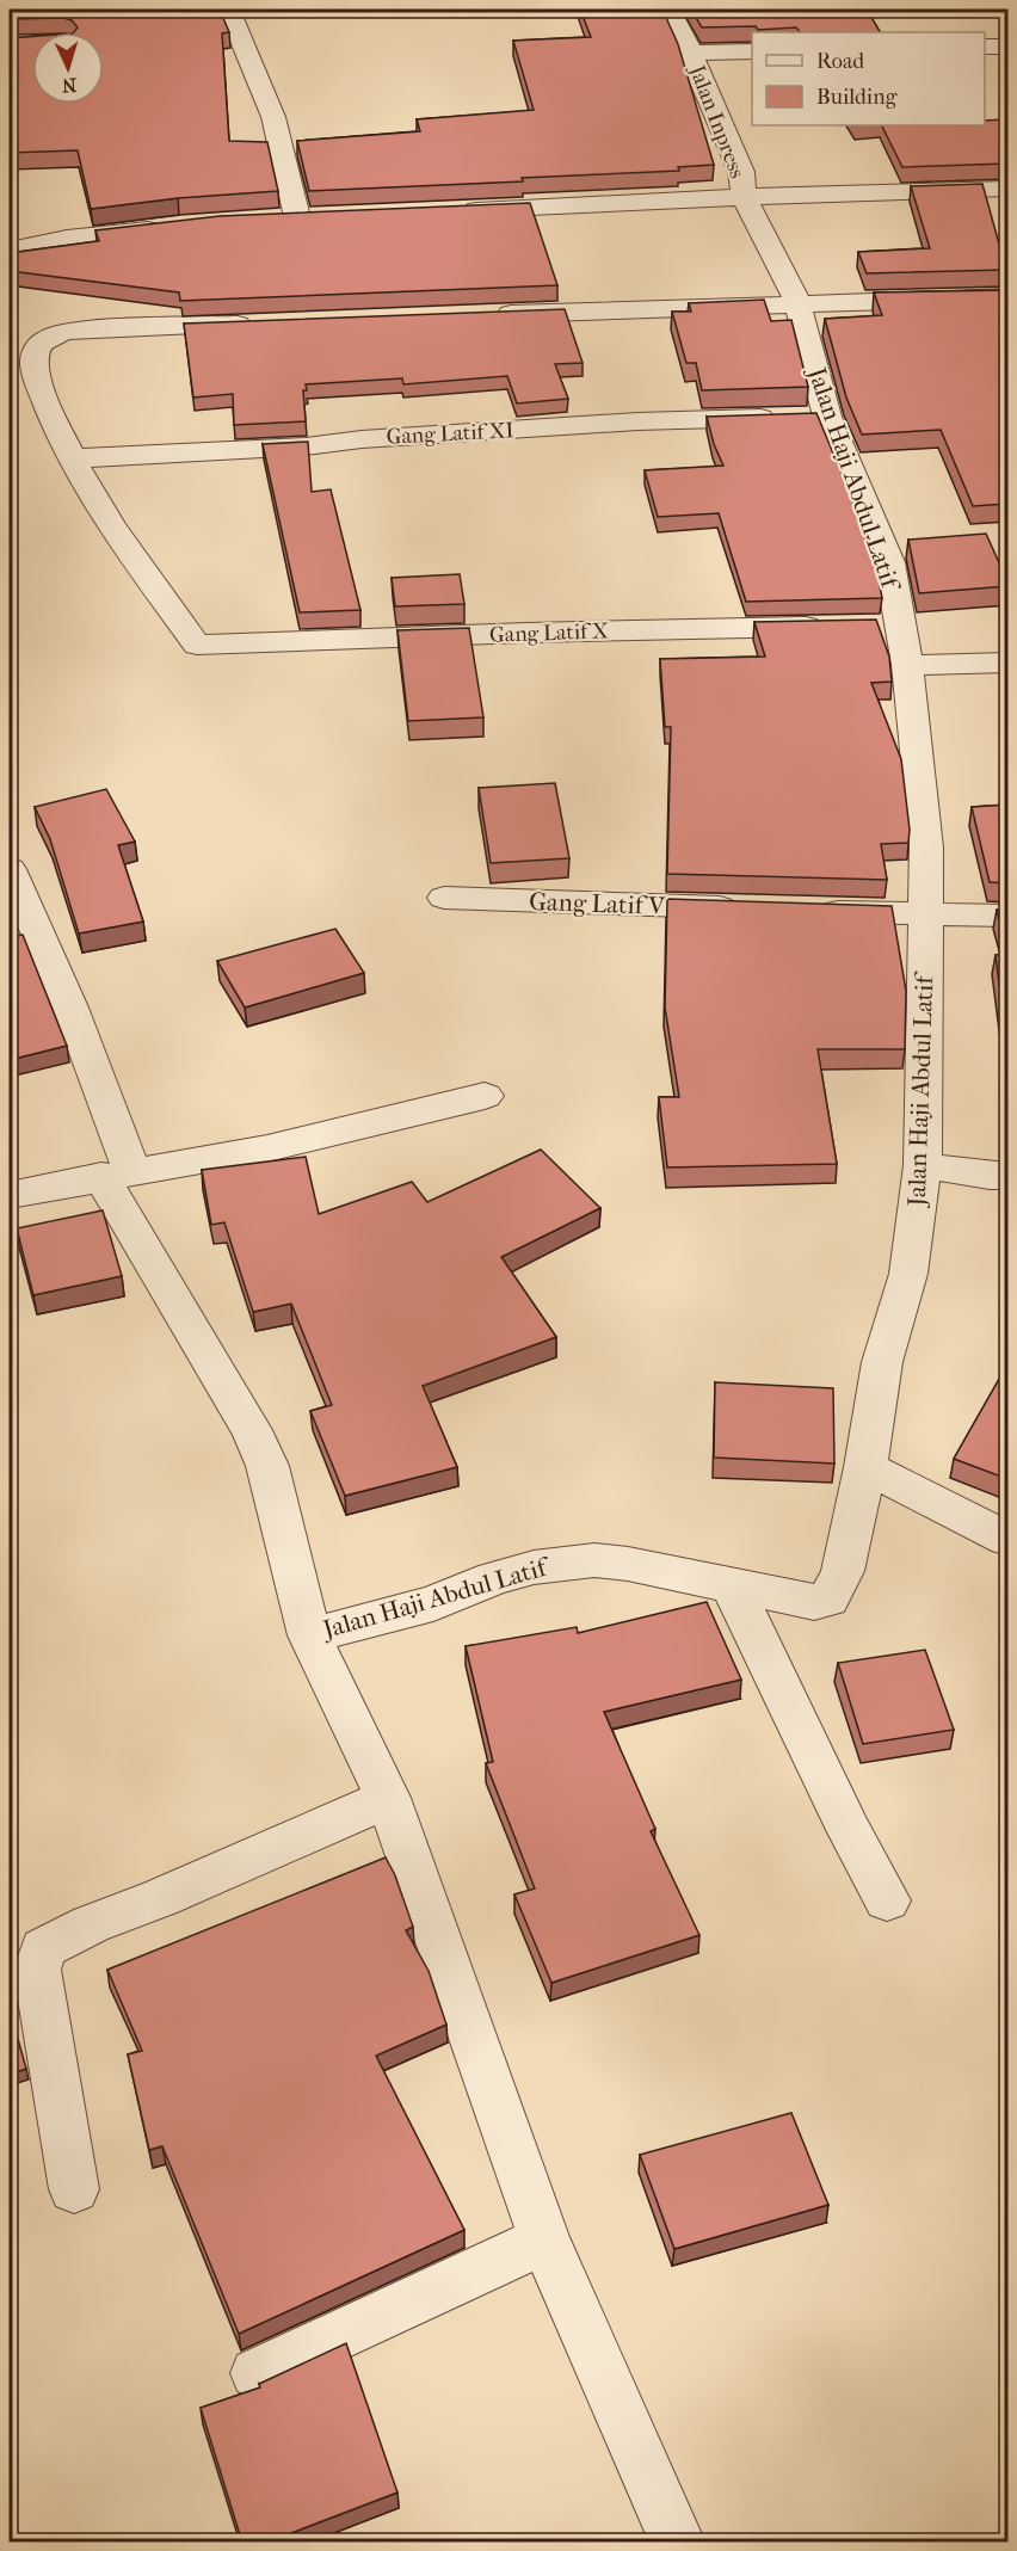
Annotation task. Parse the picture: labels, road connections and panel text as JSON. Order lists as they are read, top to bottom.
{
  "streets": {
    "street": [
      "Jalan Inpress",
      "Gang Latif XI",
      "Jalan Haji Abdul Latif",
      "Gang Latif X",
      "Gang Latif V"
    ]
  },
  "crossings": [
    ["Jalan Inpress", "Jalan Haji Abdul Latif"],
    ["Gang Latif XI", "Jalan Haji Abdul Latif"],
    ["Gang Latif XI", "Gang Latif X"]
  ],
  "legend": ["Road", "Building"],
  "north": "bottom"
}
